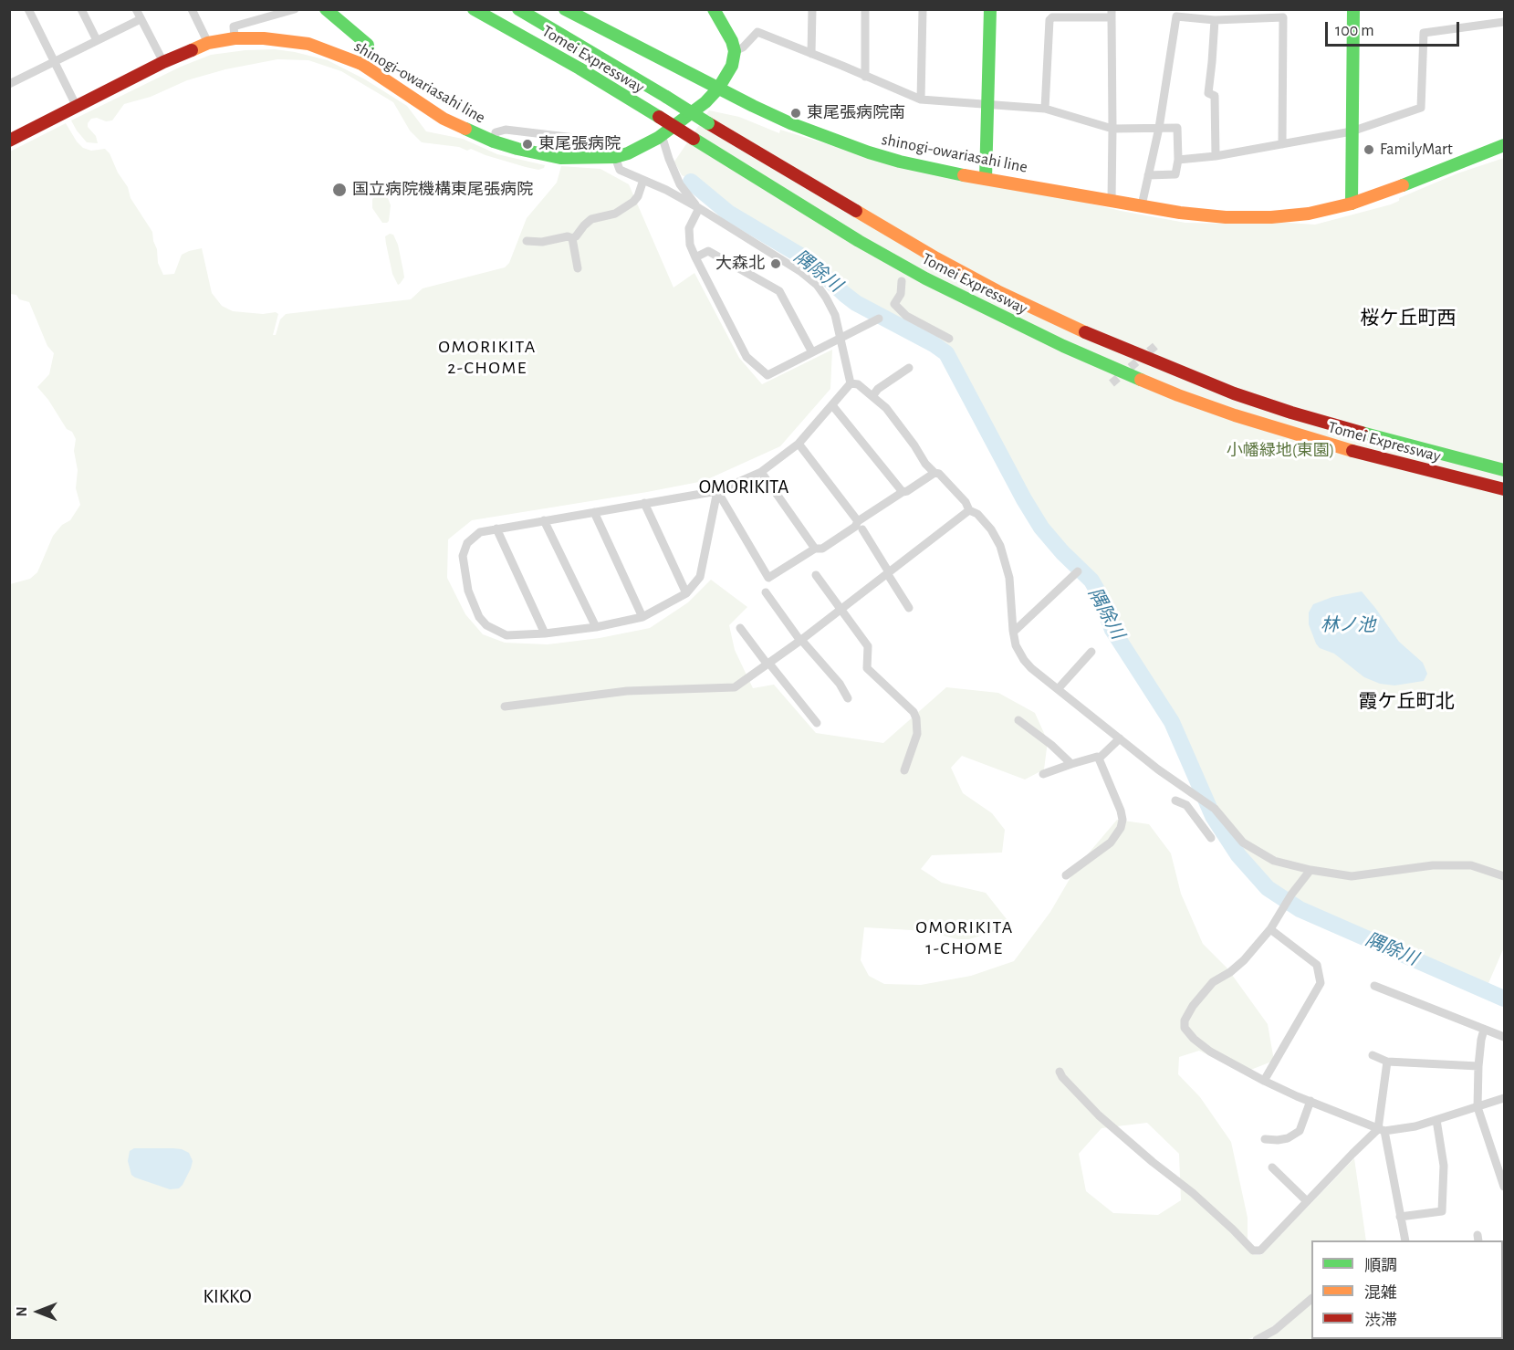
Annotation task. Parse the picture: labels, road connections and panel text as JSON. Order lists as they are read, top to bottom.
{
  "streets": {
    "main road": ["Tomei Expressway", "shinogi-owariasahi line"]
  },
  "districts": [
    "桜ケ丘町西",
    "OMORIKITA 2-CHOME",
    "OMORIKITA",
    "霞ケ丘町北",
    "OMORIKITA 1-CHOME",
    "KIKKO"
  ],
  "water": ["隅除川", "林ノ池"],
  "parks": ["小幡緑地(東園)"],
  "places": [
    "東尾張病院南",
    "東尾張病院",
    "FamilyMart",
    "国立病院機構東尾張病院",
    "大森北"
  ],
  "legend": ["順調", "混雑", "渋滞"],
  "scale_bar": "100 m",
  "north": "left"
}
